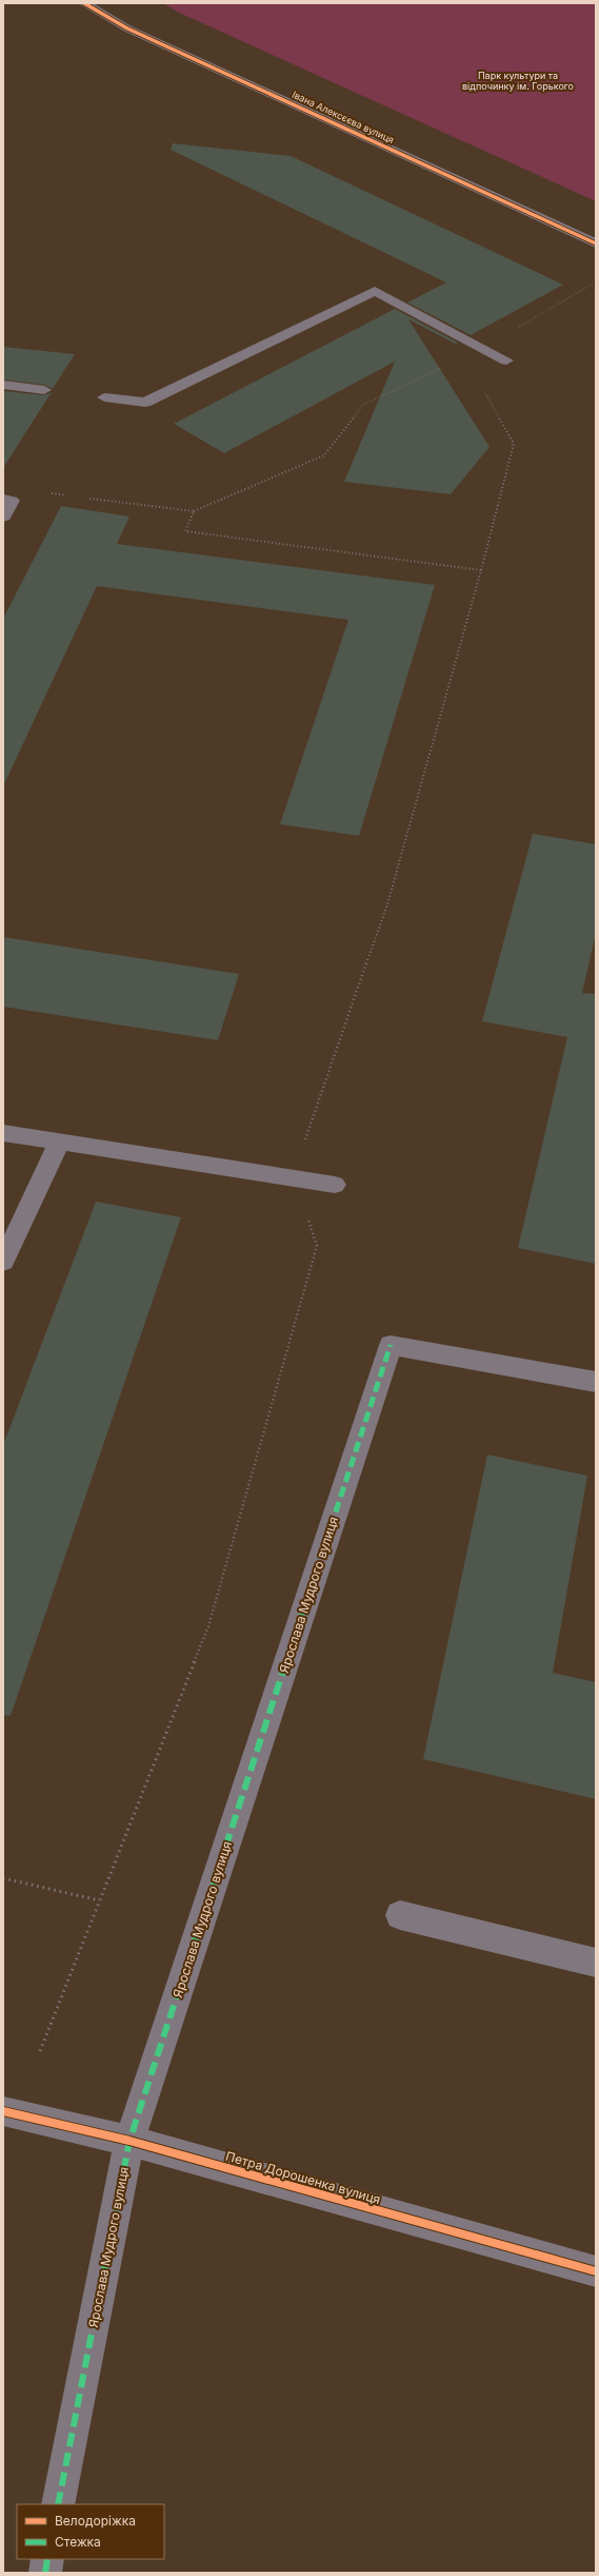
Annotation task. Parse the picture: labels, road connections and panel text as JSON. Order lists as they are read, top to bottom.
{
  "streets": {
    "street": ["Івана Алексєєва вулиця", "Ярослава Мудрого вулиця", "Петра Дорошенка вулиця"]
  },
  "crossings": [
    ["Ярослава Мудрого вулиця", "Петра Дорошенка вулиця"]
  ],
  "parks": ["Парк культури та відпочинку ім. Горького"],
  "legend": ["Велодоріжка", "Стежка"]
}
